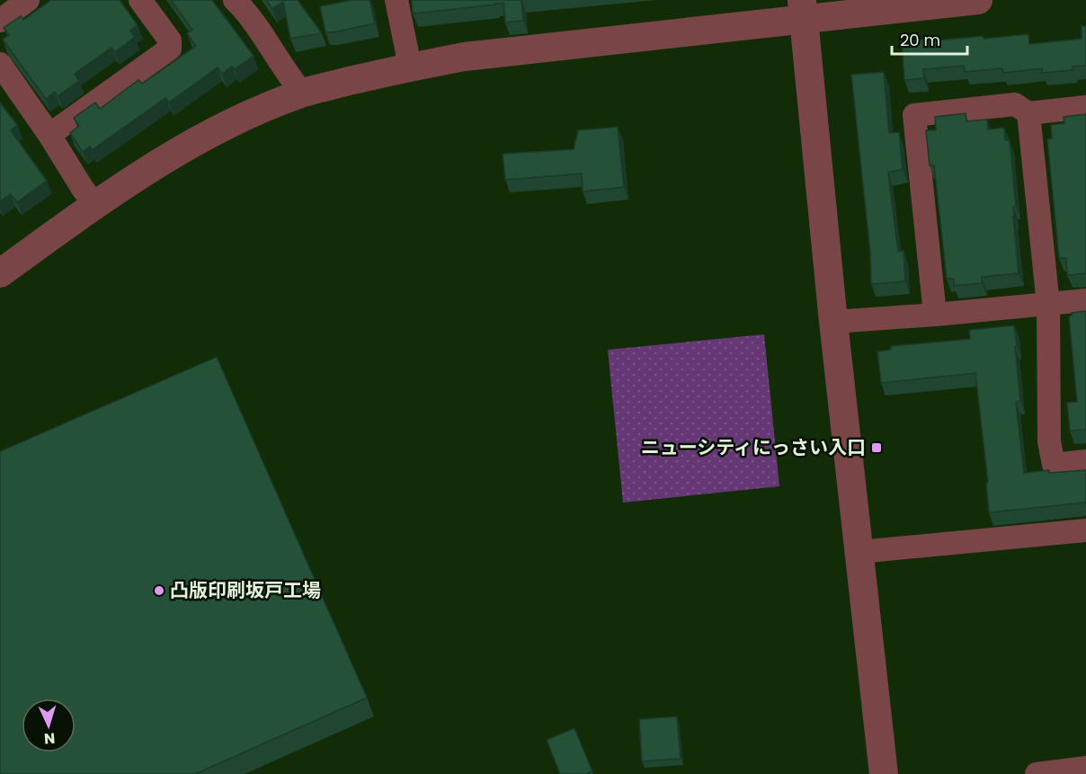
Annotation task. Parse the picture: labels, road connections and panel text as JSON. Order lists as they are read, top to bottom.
{
  "places": {
    "transit": ["ニューシティにっさい入口"],
    "other": ["凸版印刷坂戸工場"]
  },
  "scale_bar": "20 m",
  "north": "bottom"
}
